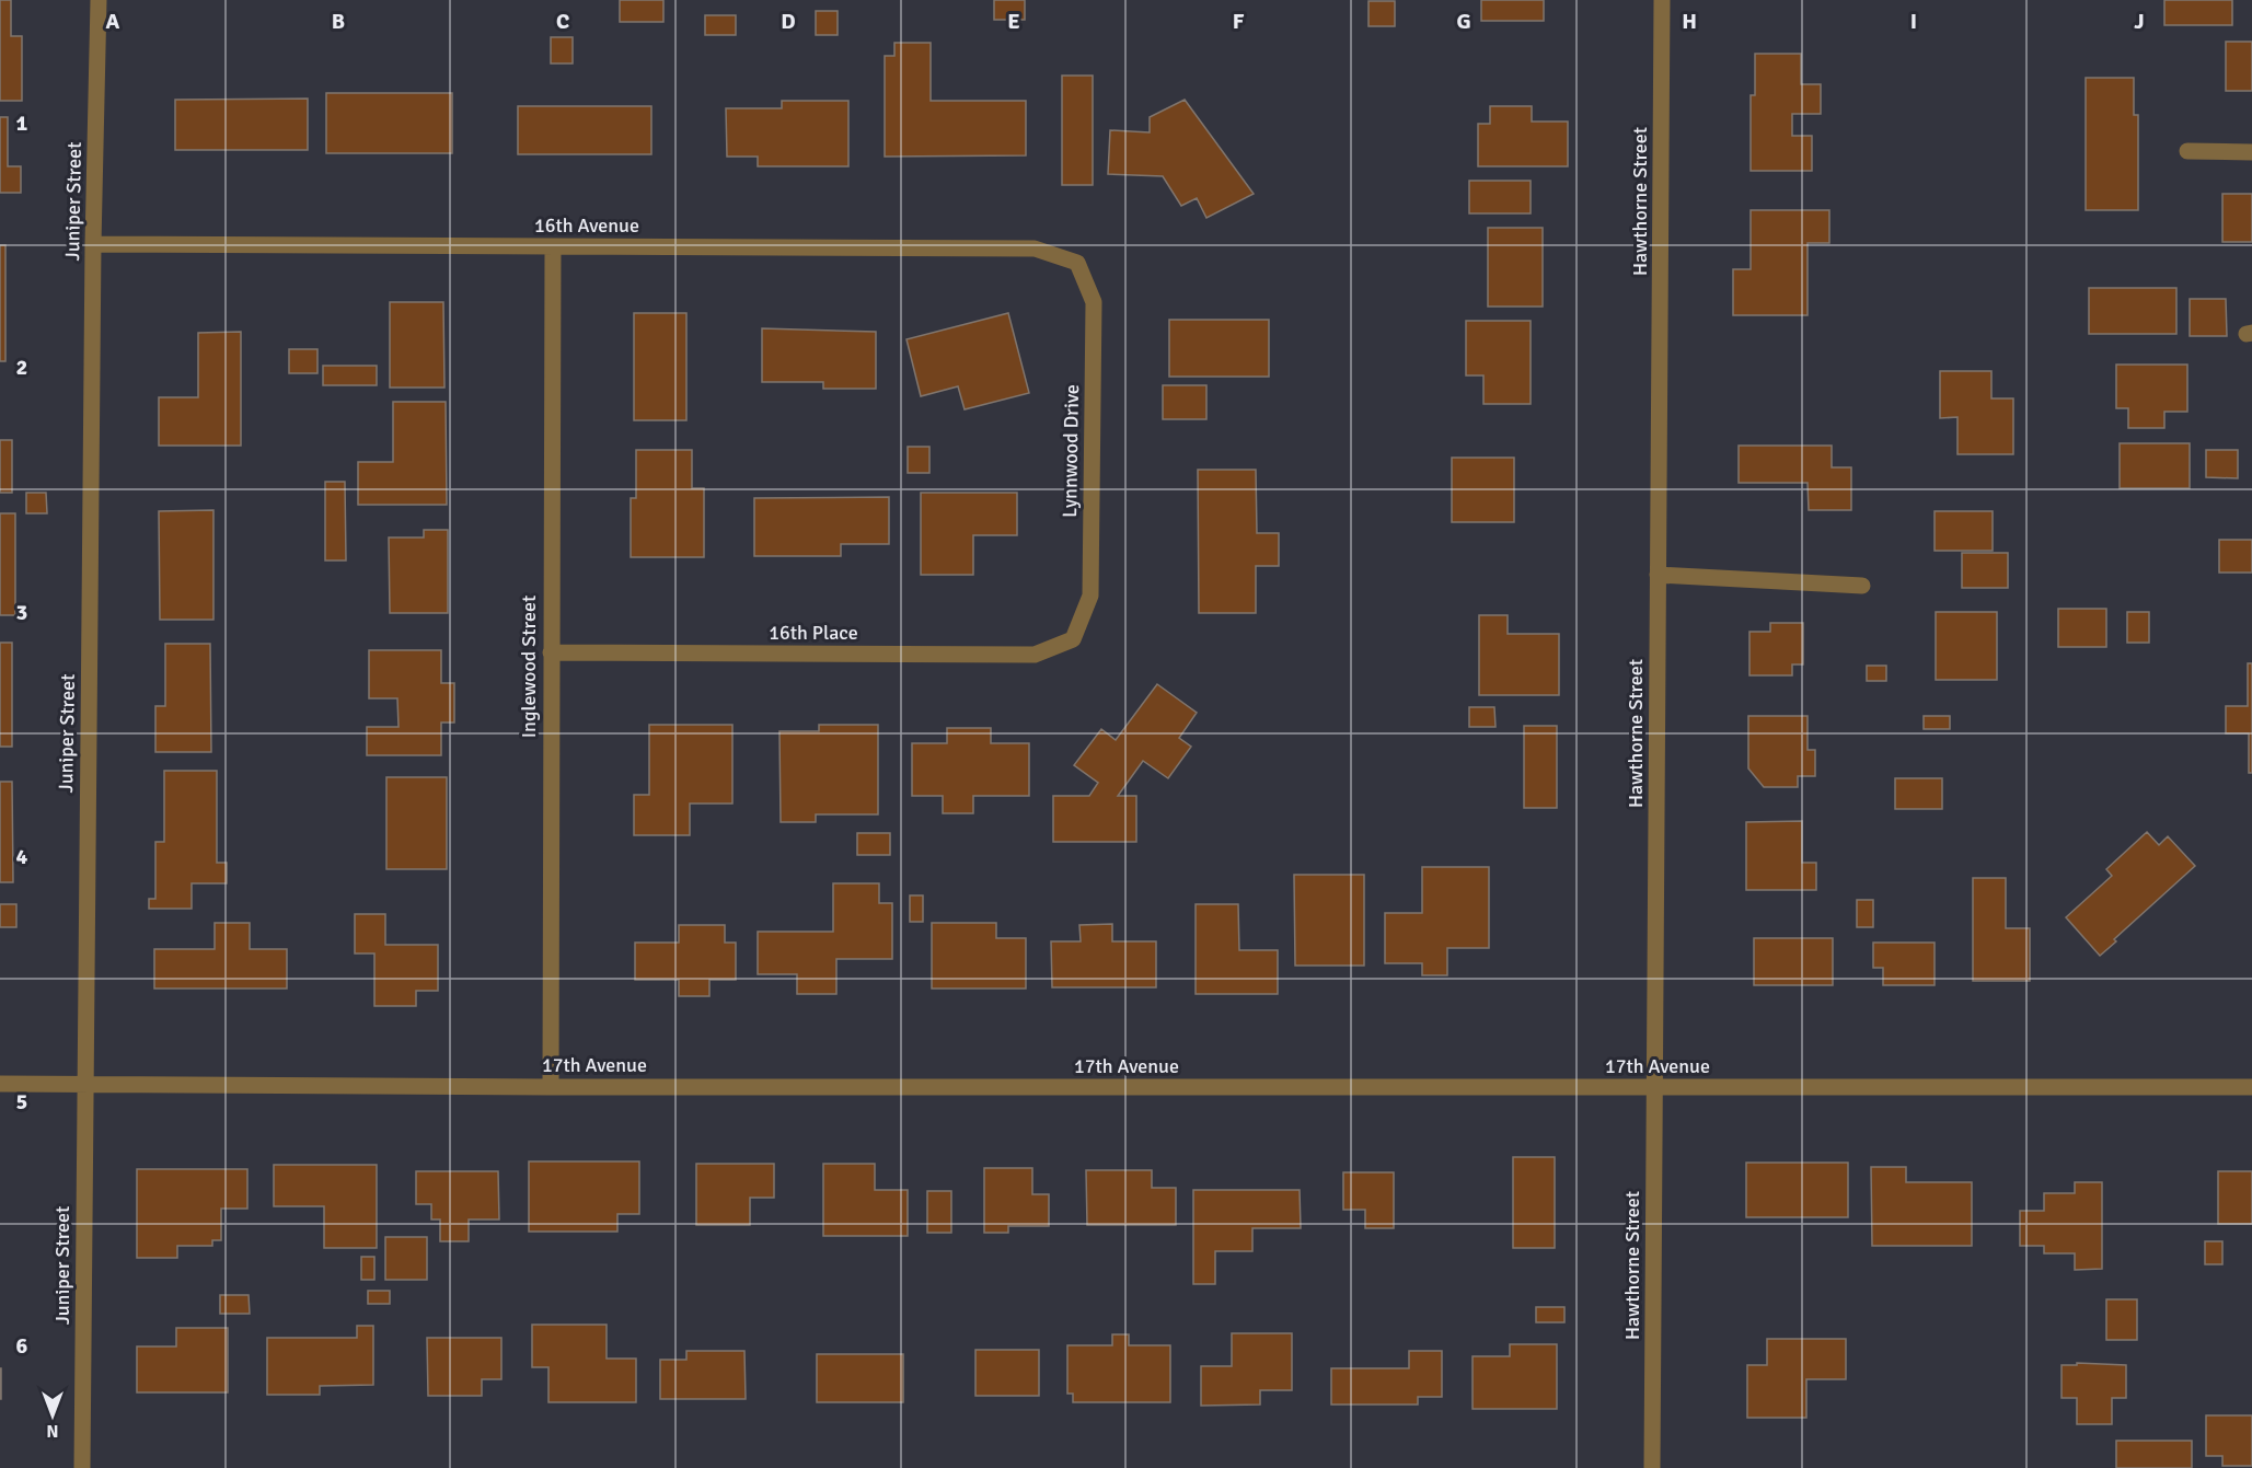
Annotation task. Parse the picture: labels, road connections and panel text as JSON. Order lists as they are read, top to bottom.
{
  "streets": {
    "street": [
      "Juniper Street",
      "Hawthorne Street",
      "16th Avenue",
      "Lynnwood Drive",
      "16th Place",
      "Inglewood Street",
      "17th Avenue"
    ]
  },
  "crossings": [
    ["Juniper Street", "16th Avenue"],
    ["Juniper Street", "17th Avenue"],
    ["Hawthorne Street", "17th Avenue"],
    ["16th Avenue", "Lynnwood Drive"],
    ["16th Avenue", "Inglewood Street"],
    ["Lynnwood Drive", "16th Place"],
    ["16th Place", "Inglewood Street"],
    ["Inglewood Street", "17th Avenue"]
  ],
  "north": "bottom",
  "grid": {
    "columns": [
      "A",
      "B",
      "C",
      "D",
      "E",
      "F",
      "G",
      "H",
      "I",
      "J"
    ],
    "rows": [
      "1",
      "2",
      "3",
      "4",
      "5",
      "6"
    ]
  }
}
